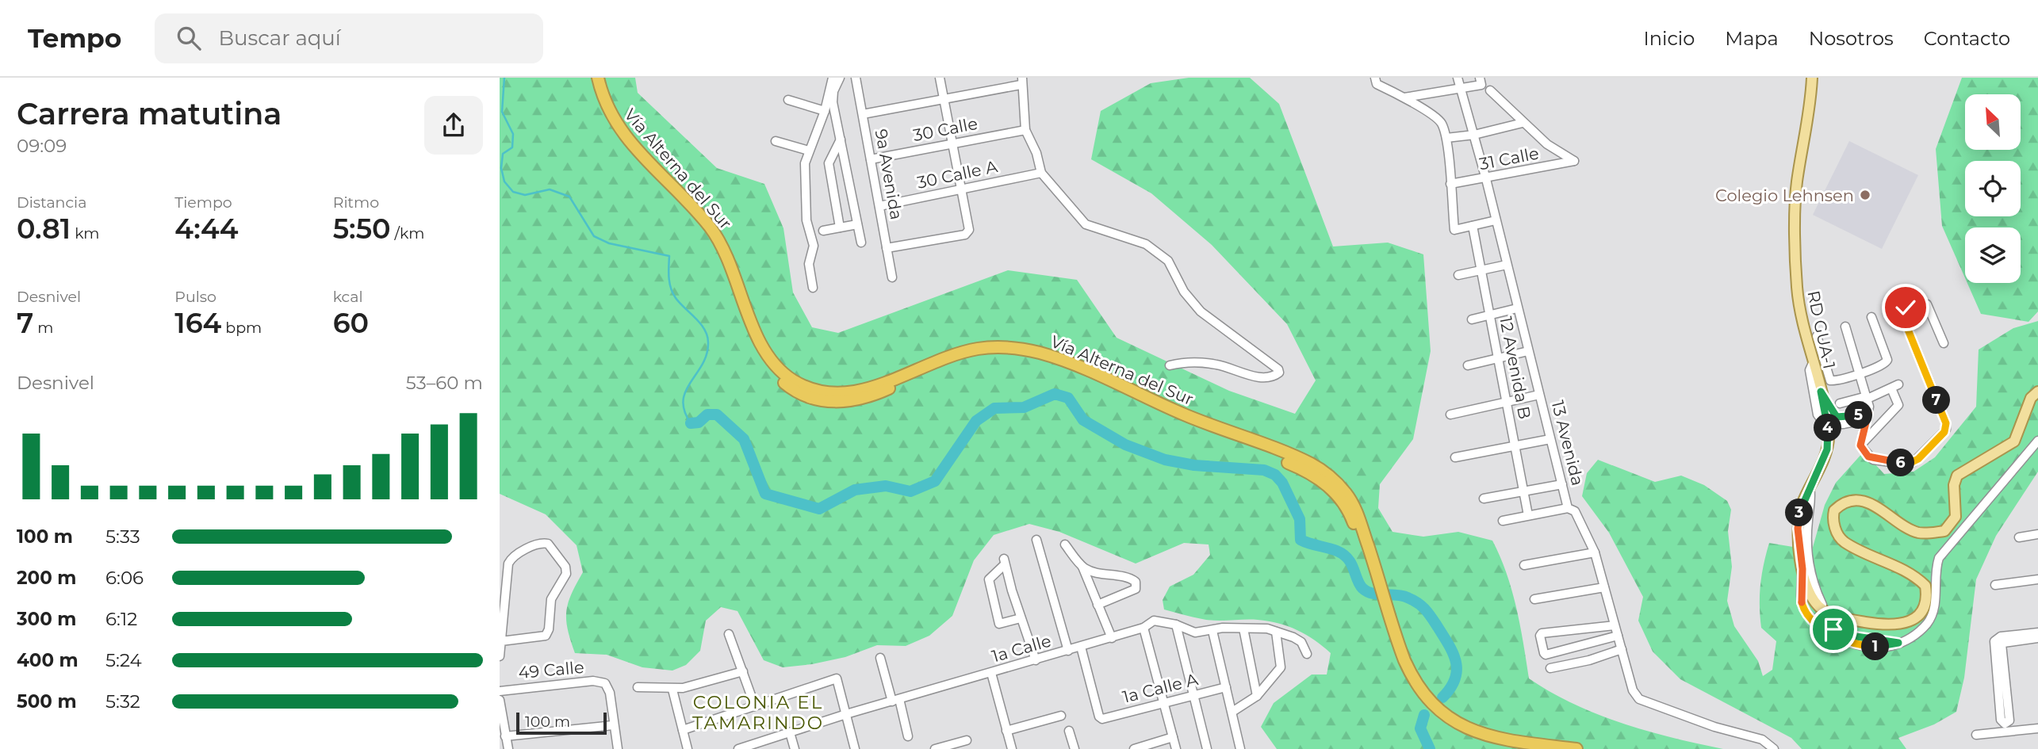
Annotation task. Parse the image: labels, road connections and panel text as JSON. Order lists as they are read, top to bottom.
{
  "streets": {
    "highway": ["Vía Alterna del Sur"],
    "main road": ["RD GUA-1"],
    "street": [
      "30 Calle",
      "31 Calle",
      "9a Avenida",
      "30 Calle A",
      "12 Avenida B",
      "13 Avenida",
      "1a Calle",
      "49 Calle",
      "1a Calle A"
    ]
  },
  "crossings": [
    ["30 Calle", "9a Avenida"],
    ["31 Calle", "13 Avenida"],
    ["9a Avenida", "30 Calle A"],
    ["1a Calle", "1a Calle A"]
  ],
  "districts": ["COLONIA EL TAMARINDO"],
  "places": ["Colegio Lehnsen"],
  "scale_bar": "100 m",
  "north": "top left",
  "page": {
    "header": "Tempo",
    "search": "Buscar aquí",
    "nav": [
      "Inicio",
      "Mapa",
      "Nosotros",
      "Contacto"
    ],
    "heading": ["Carrera matutina", "09:09"],
    "stats": [
      ["Distancia", "0.81 km"],
      ["Tiempo", "4:44"],
      ["Ritmo", "5:50 /km"],
      ["Desnivel", "7 m"],
      ["Pulso", "164 bpm"],
      ["kcal", "60"]
    ],
    "chart": ["Desnivel", "53–60 m"],
    "pins": [
      "7",
      "5",
      "4",
      "6",
      "3",
      "1"
    ],
    "list": [
      {
        "name": "100 m",
        "note": "5:33"
      },
      {
        "name": "200 m",
        "note": "6:06"
      },
      {
        "name": "300 m",
        "note": "6:12"
      },
      {
        "name": "400 m",
        "note": "5:24"
      },
      {
        "name": "500 m",
        "note": "5:32"
      }
    ],
    "scale": "100 m"
  }
}
